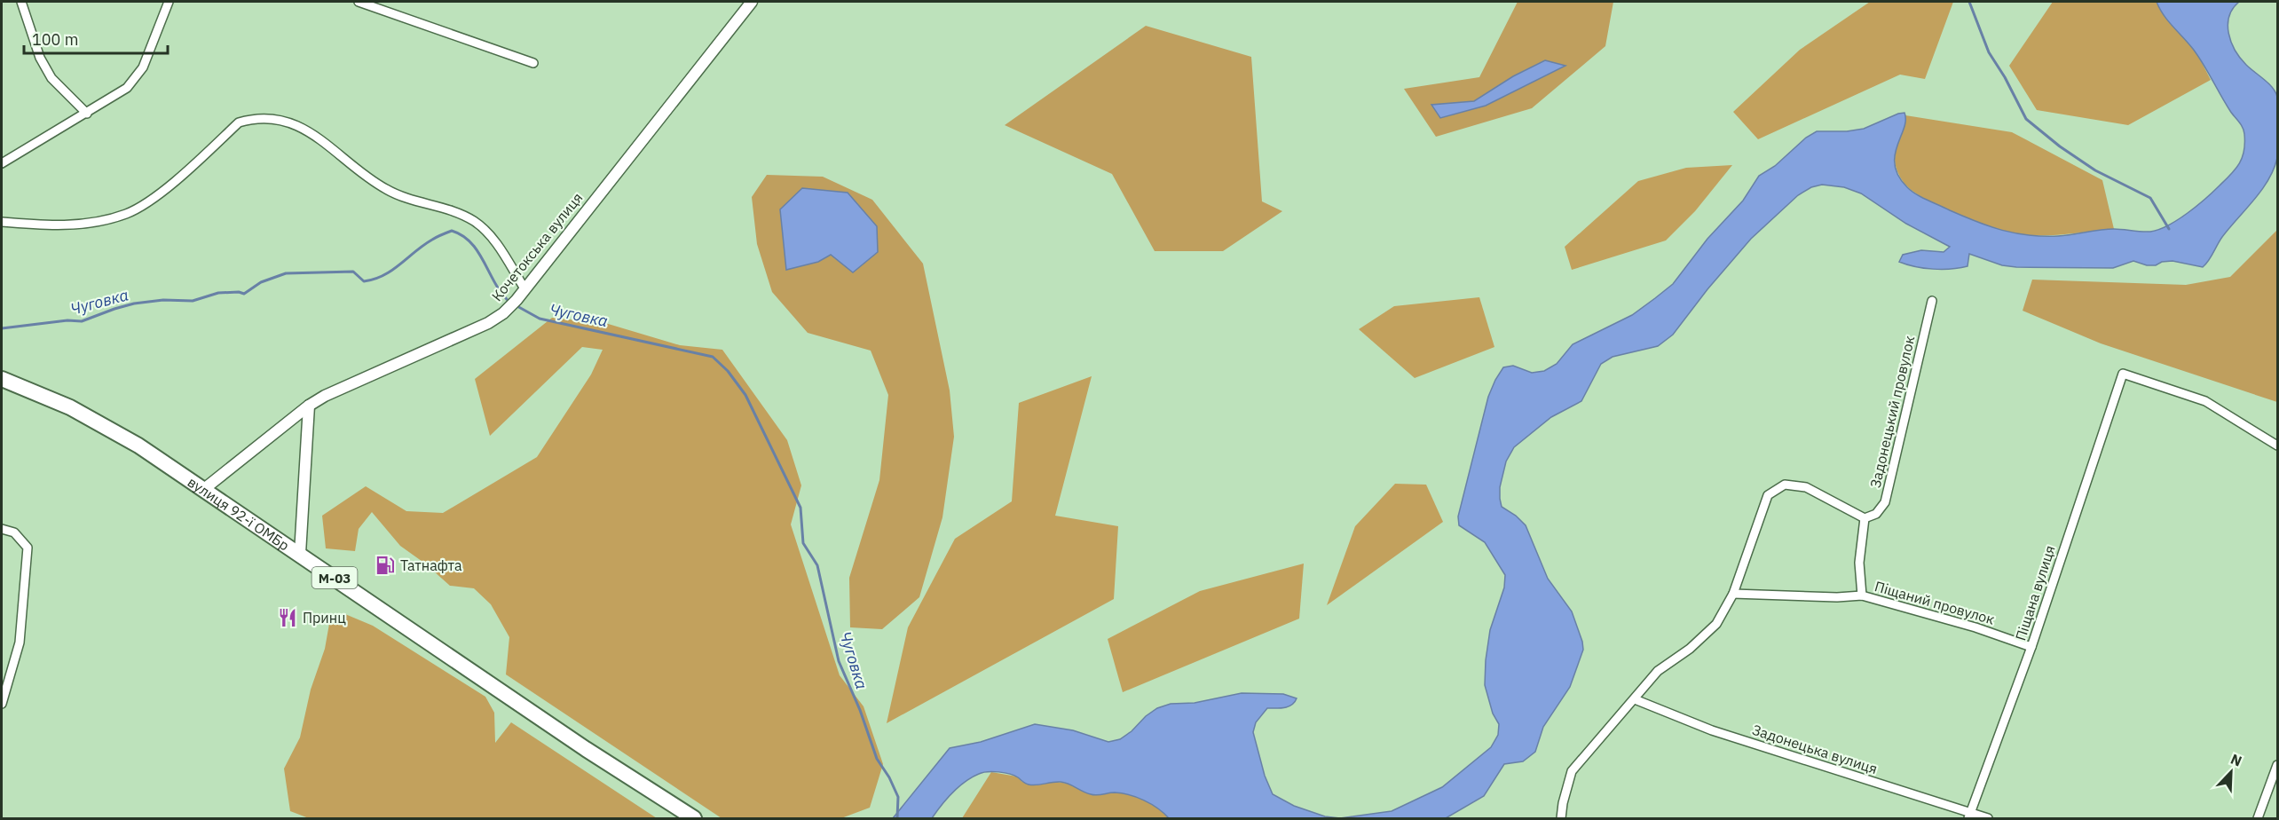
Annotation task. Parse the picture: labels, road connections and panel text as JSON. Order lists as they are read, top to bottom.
{
  "streets": {
    "highway": ["вулиця 92-ї ОМБр", "М-03"],
    "main road": ["Кочетокська вулиця"],
    "street": [
      "Задонецький провулок",
      "Піщана вулиця",
      "Піщаний провулок",
      "Задонецька вулиця"
    ]
  },
  "crossings": [
    ["Кочетокська вулиця", "вулиця 92-ї ОМБр"],
    ["Піщана вулиця", "Піщаний провулок"],
    ["Піщана вулиця", "Задонецька вулиця"]
  ],
  "water": ["Чуговка"],
  "places": {
    "fuel station": ["Татнафта"],
    "restaurant": ["Принц"]
  },
  "scale_bar": "100 m",
  "north": "top right"
}
